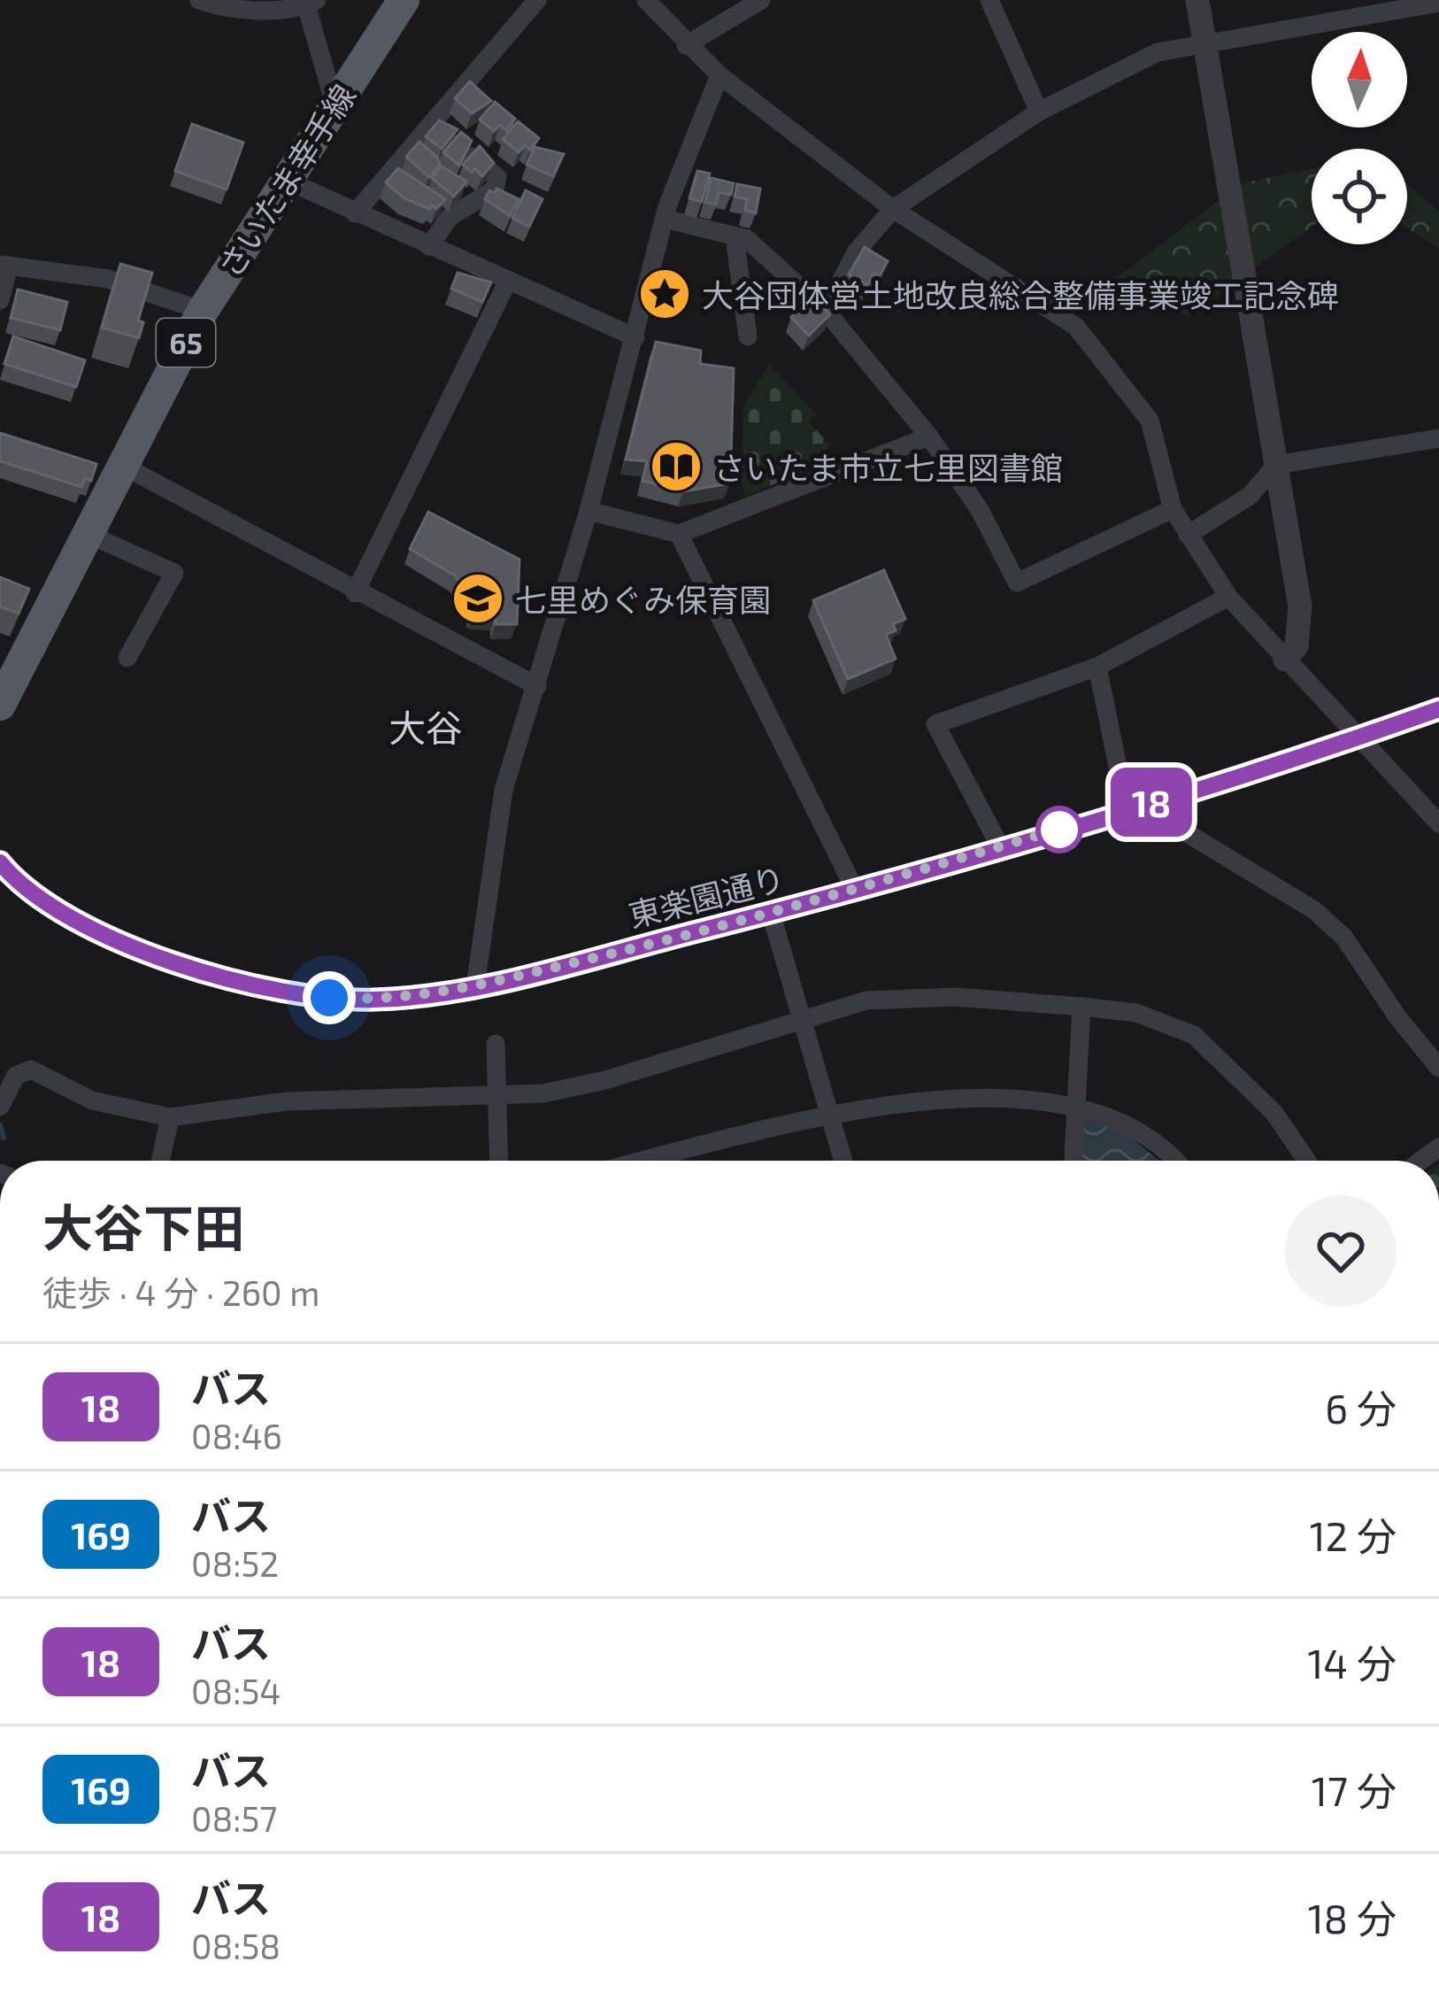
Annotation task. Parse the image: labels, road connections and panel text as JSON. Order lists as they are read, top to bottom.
{
  "streets": {
    "main road": ["さいたま幸手線", "65"],
    "street": ["東楽園通り"]
  },
  "districts": ["大谷"],
  "places": {
    "place": ["大谷団体営土地改良総合整備事業竣工記念碑"],
    "library": ["さいたま市立七里図書館"],
    "school or university": ["七里めぐみ保育園"]
  },
  "lines": ["bus line 18"],
  "north": "top",
  "page": {
    "on_map": "18",
    "heading": ["大谷下田", "徒歩 · 4 分 · 260 m"],
    "list": [
      {
        "mark": "18",
        "name": "バス",
        "note": "08:46",
        "value": "6 分"
      },
      {
        "mark": "169",
        "name": "バス",
        "note": "08:52",
        "value": "12 分"
      },
      {
        "mark": "18",
        "name": "バス",
        "note": "08:54",
        "value": "14 分"
      },
      {
        "mark": "169",
        "name": "バス",
        "note": "08:57",
        "value": "17 分"
      },
      {
        "mark": "18",
        "name": "バス",
        "note": "08:58",
        "value": "18 分"
      }
    ]
  }
}
